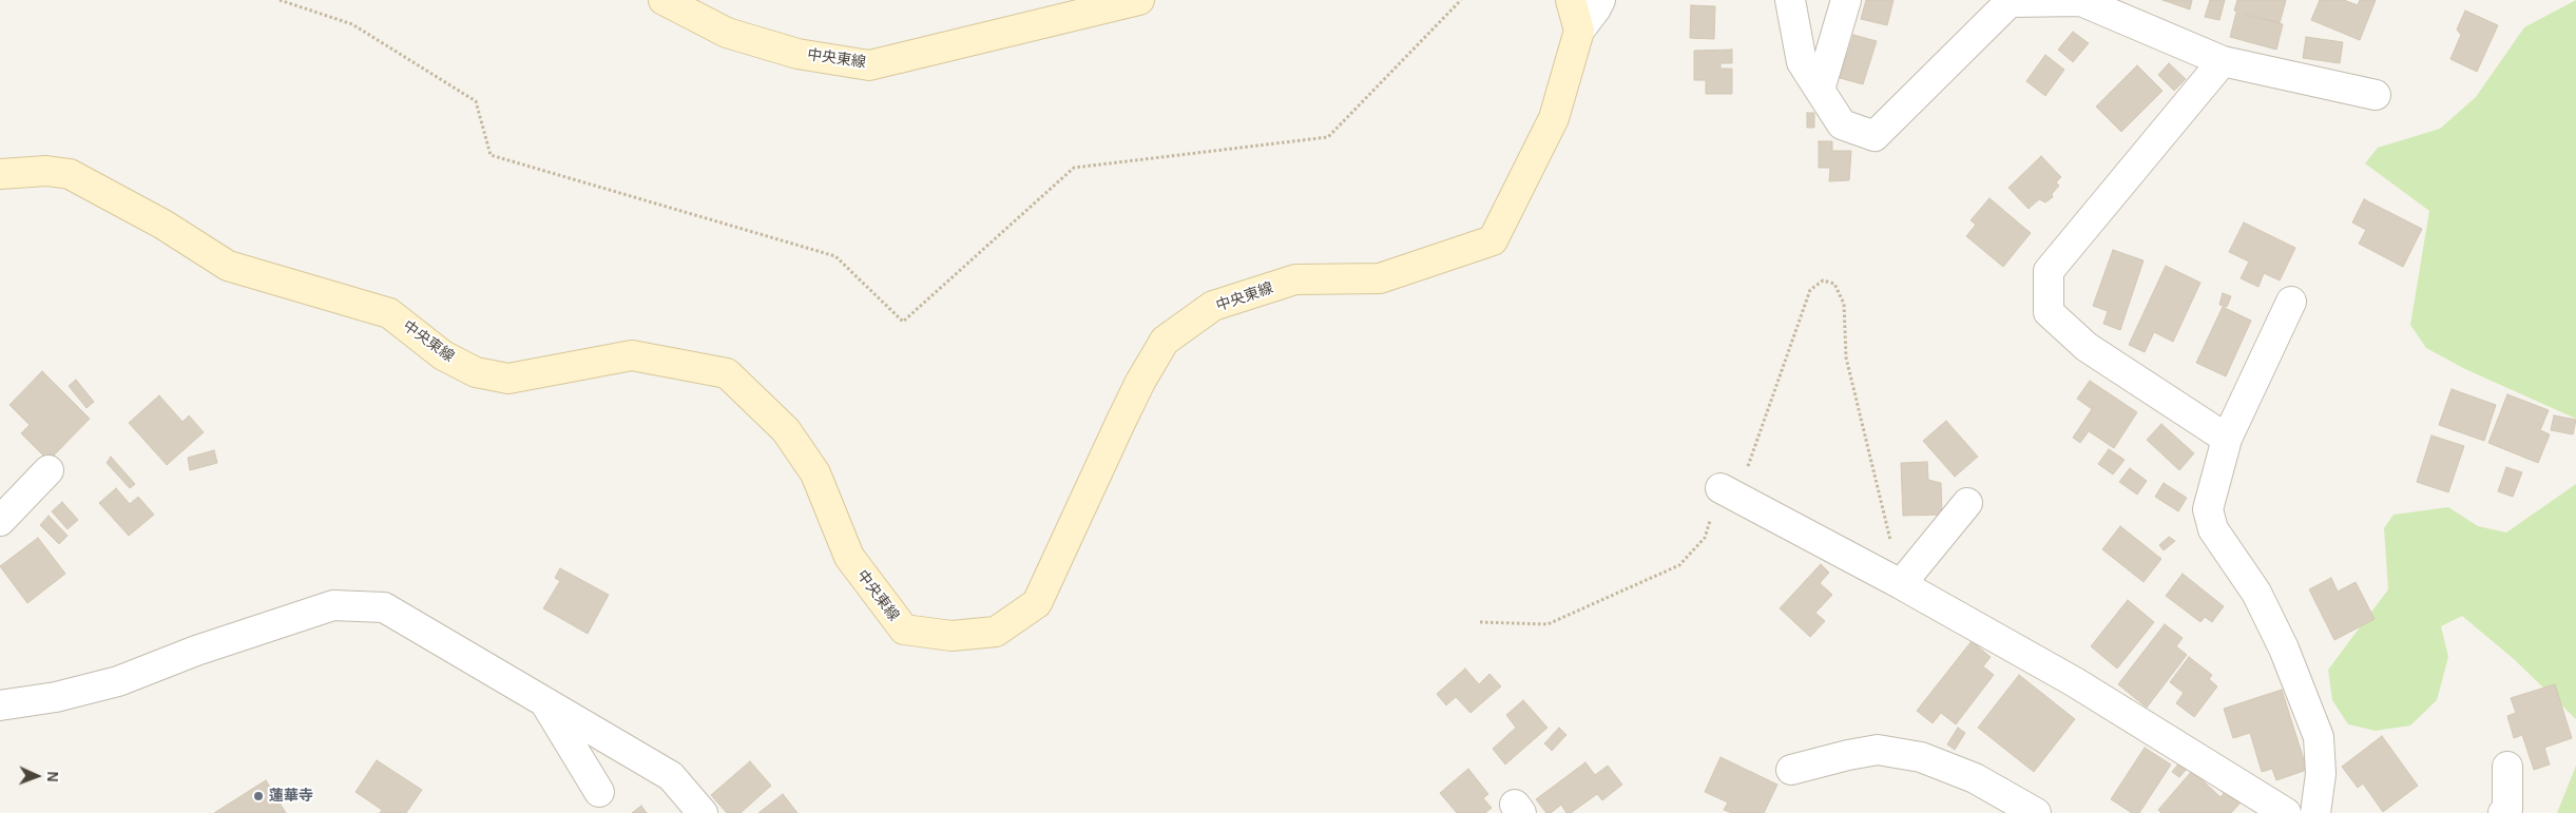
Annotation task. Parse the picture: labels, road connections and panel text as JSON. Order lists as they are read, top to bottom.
{
  "streets": {
    "main road": ["中央東線"]
  },
  "places": ["蓮華寺"],
  "north": "right"
}
